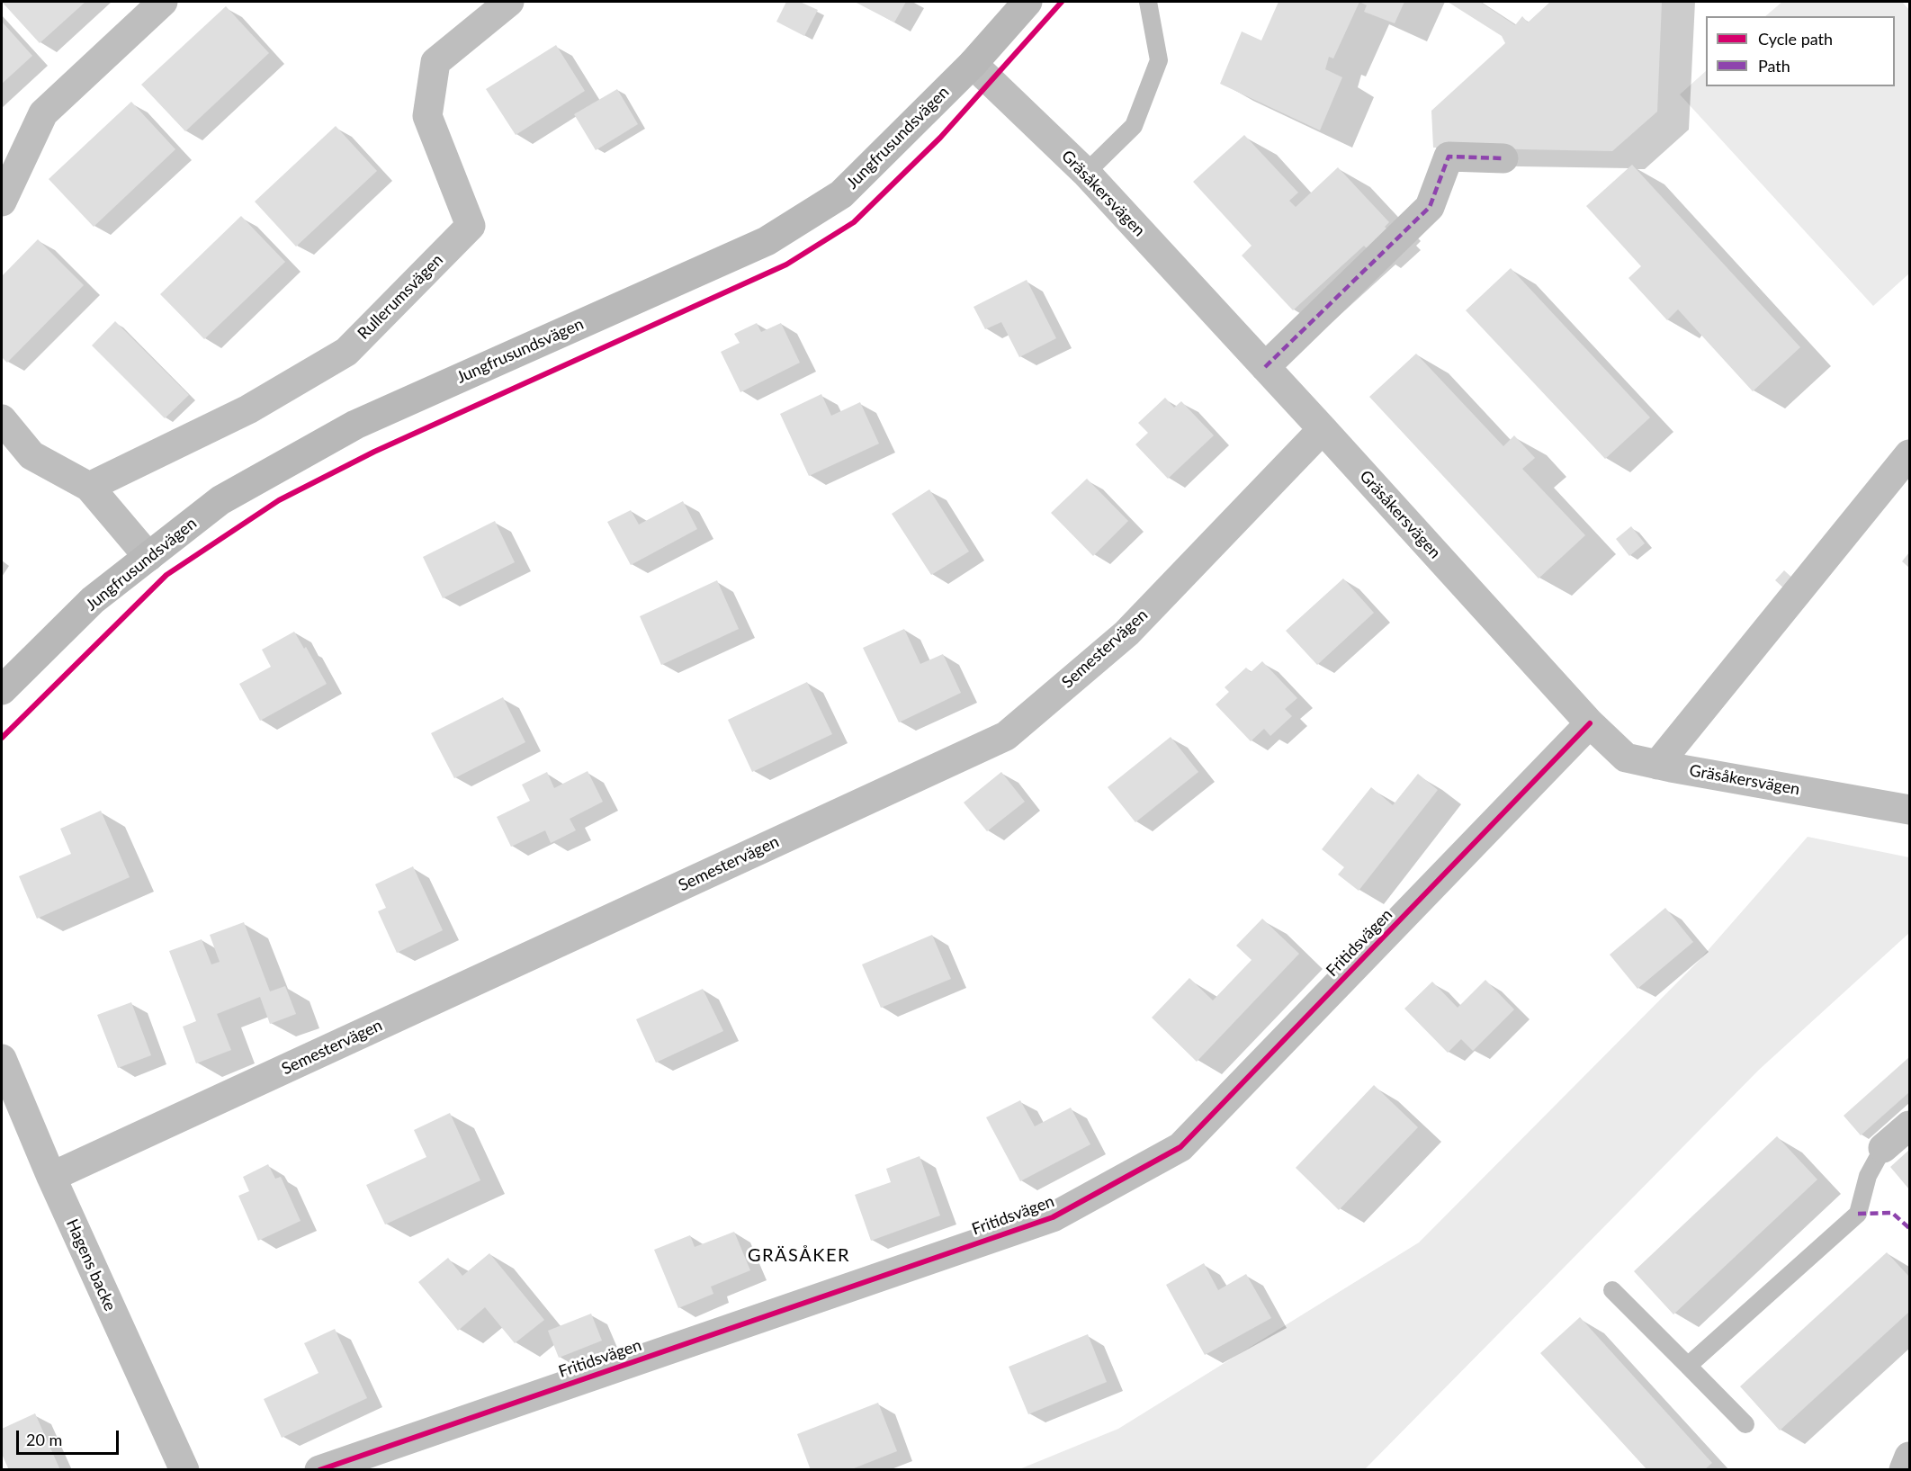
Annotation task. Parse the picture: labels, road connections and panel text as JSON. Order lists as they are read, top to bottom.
{
  "streets": {
    "street": [
      "Jungfrusundsvägen",
      "Gräsåkersvägen",
      "Rullerumsvägen",
      "Semestervägen",
      "Fritidsvägen",
      "Hagens backe"
    ]
  },
  "crossings": [
    ["Jungfrusundsvägen", "Gräsåkersvägen"],
    ["Gräsåkersvägen", "Semestervägen"],
    ["Gräsåkersvägen", "Fritidsvägen"],
    ["Semestervägen", "Hagens backe"]
  ],
  "districts": ["GRÄSÅKER"],
  "legend": ["Cycle path", "Path"],
  "scale_bar": "20 m"
}
